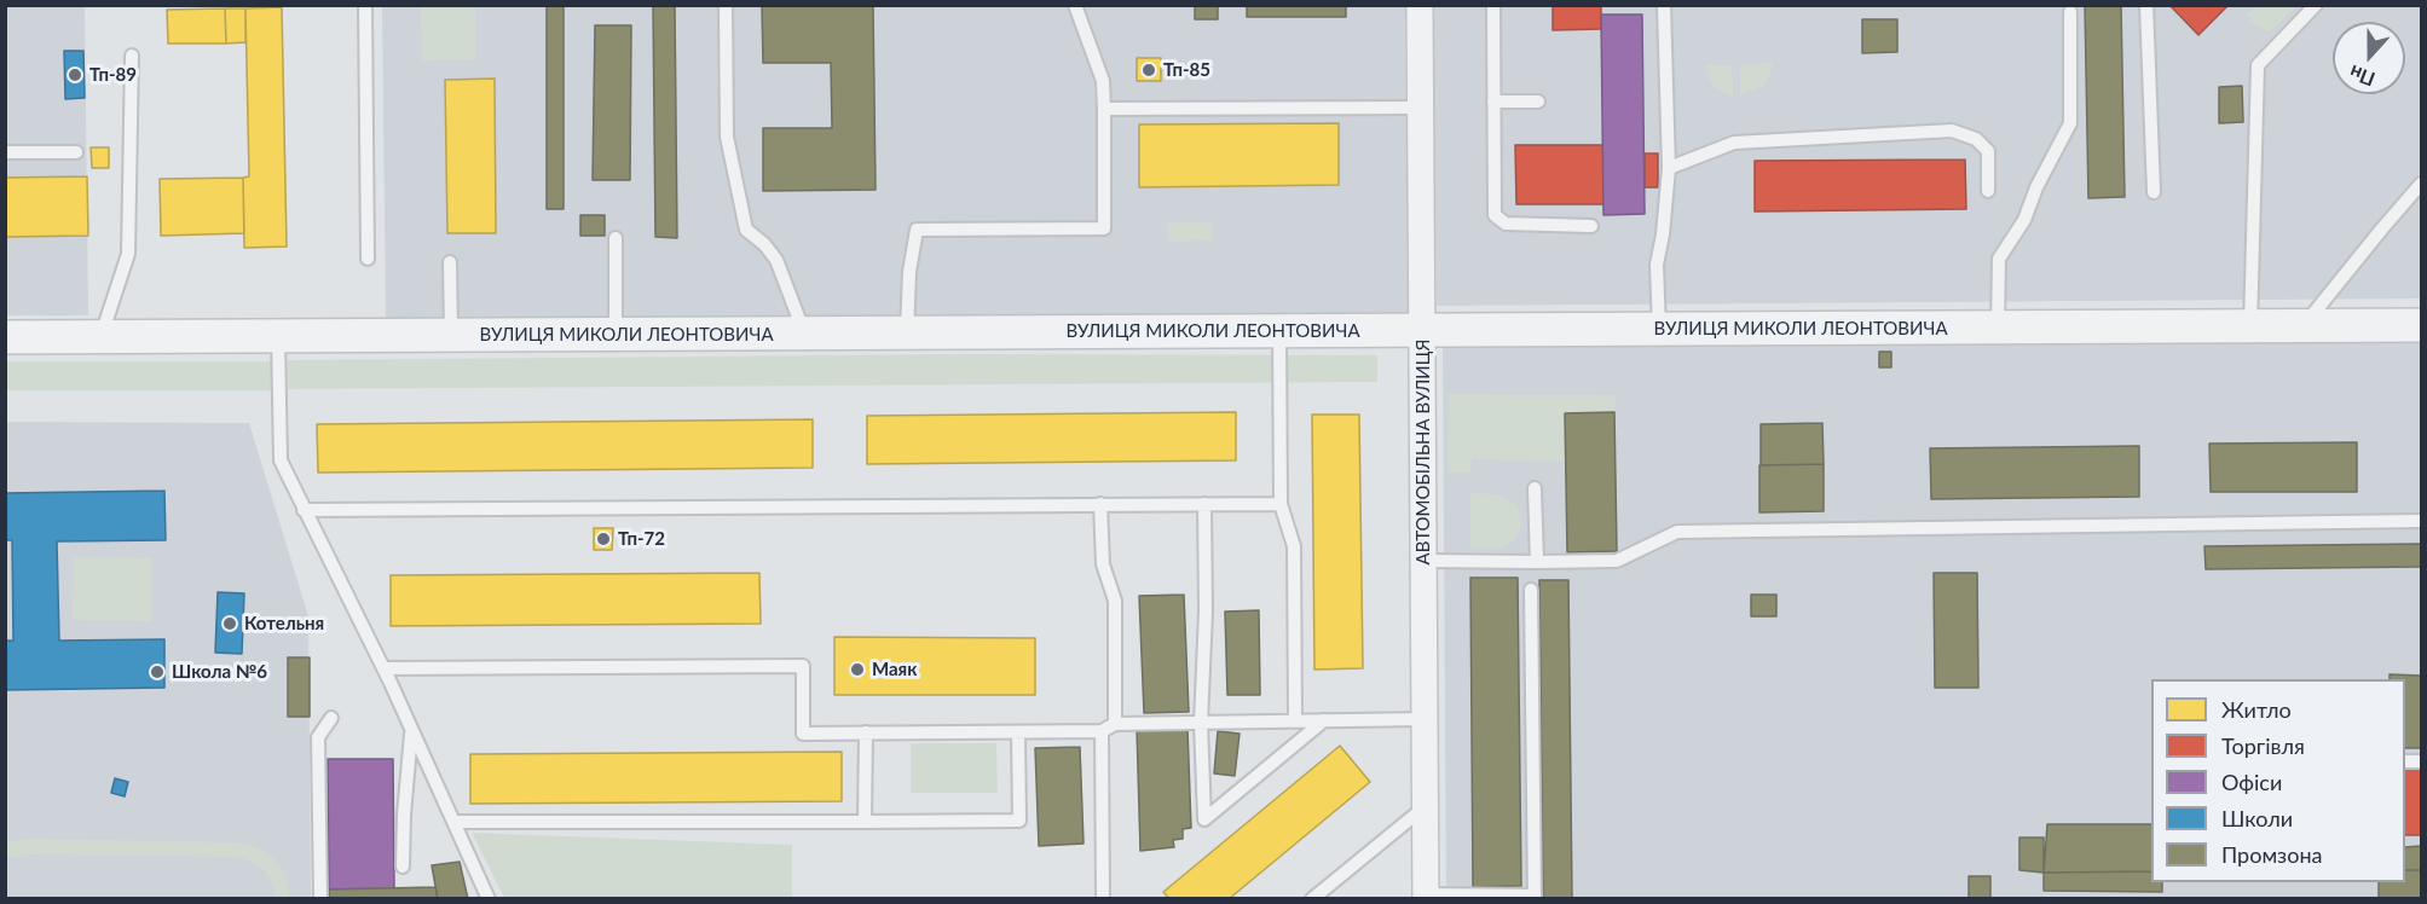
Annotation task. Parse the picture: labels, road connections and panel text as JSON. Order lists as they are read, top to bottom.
{
  "streets": {
    "street": ["ВУЛИЦЯ МИКОЛИ ЛЕОНТОВИЧА", "АВТОМОБІЛЬНА ВУЛИЦЯ"]
  },
  "crossings": [
    ["ВУЛИЦЯ МИКОЛИ ЛЕОНТОВИЧА", "АВТОМОБІЛЬНА ВУЛИЦЯ"]
  ],
  "places": [
    "Тп-85",
    "Тп-89",
    "Тп-72",
    "Котельня",
    "Маяк",
    "Школа №6"
  ],
  "legend": [
    "Житло",
    "Торгівля",
    "Офіси",
    "Школи",
    "Промзона"
  ],
  "north": "bottom"
}
